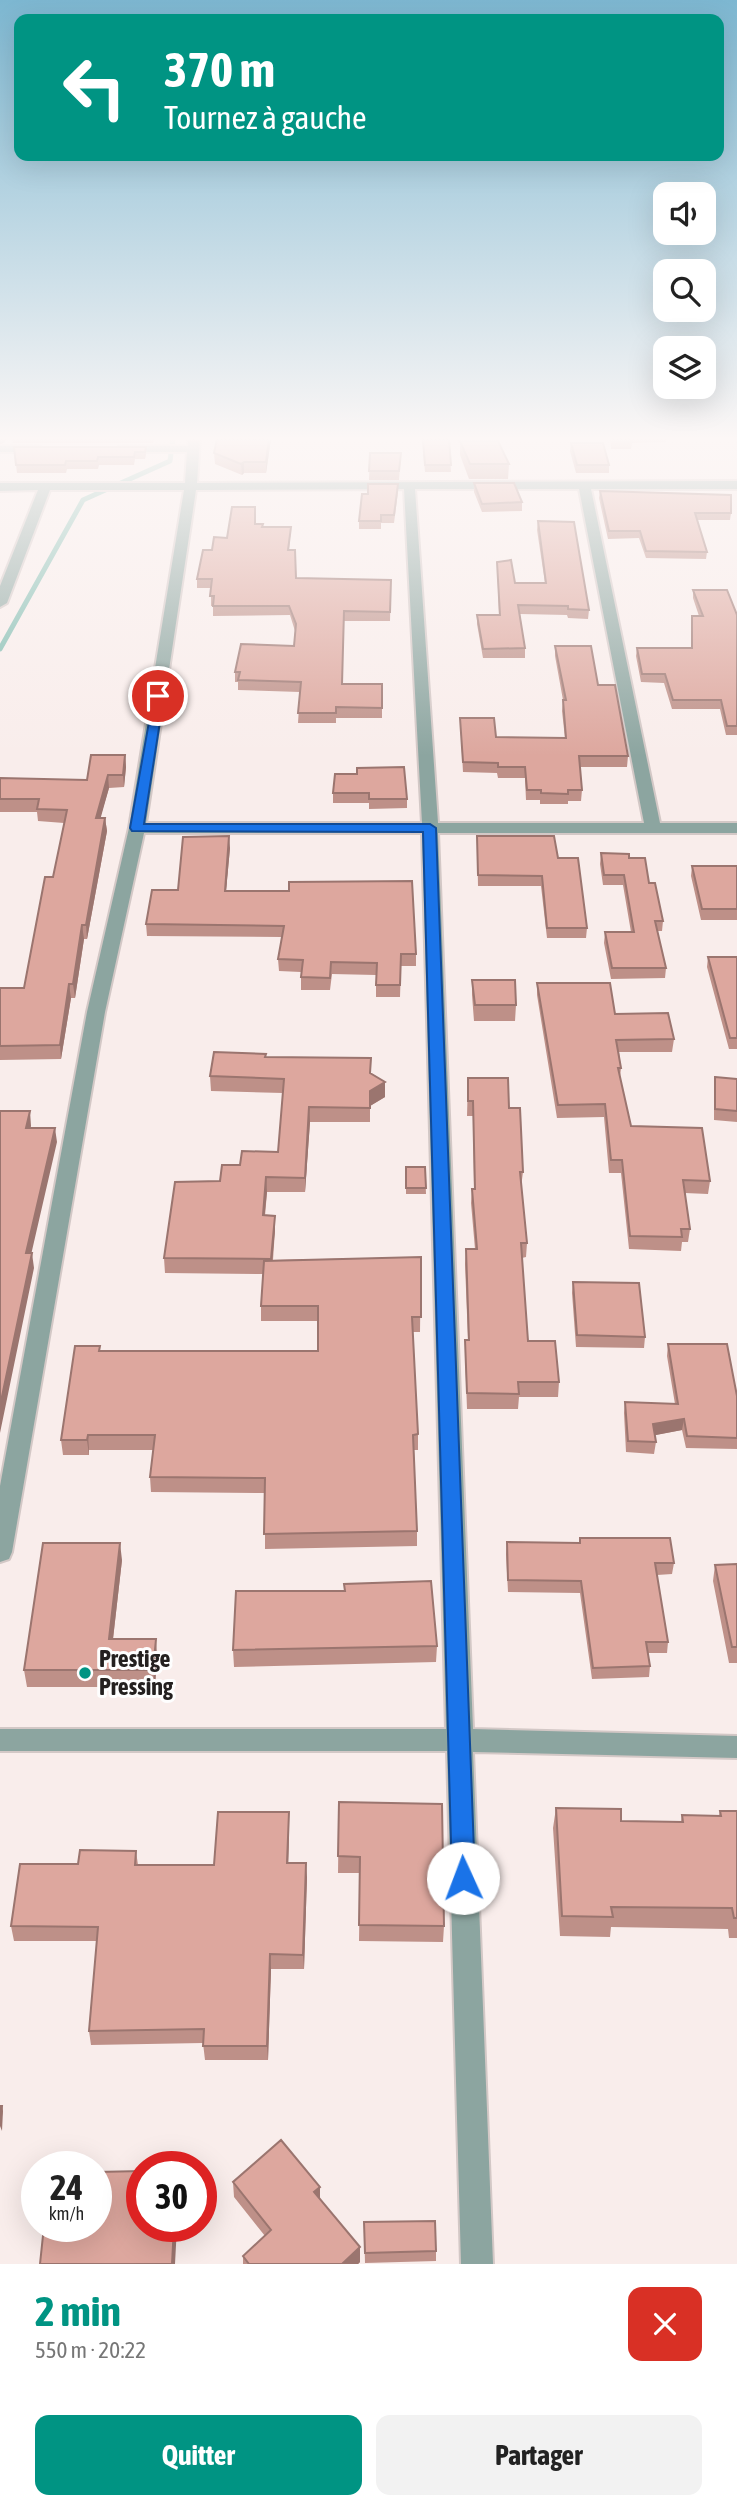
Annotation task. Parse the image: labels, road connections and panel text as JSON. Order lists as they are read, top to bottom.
{
  "places": ["Prestige Pressing"],
  "page": {
    "turn": ["370 m", "Tournez à gauche"],
    "speed": "24 km/h",
    "limit": "30",
    "heading": ["2 min", "550 m · 20:22"],
    "buttons": ["Quitter", "Partager"]
  }
}
